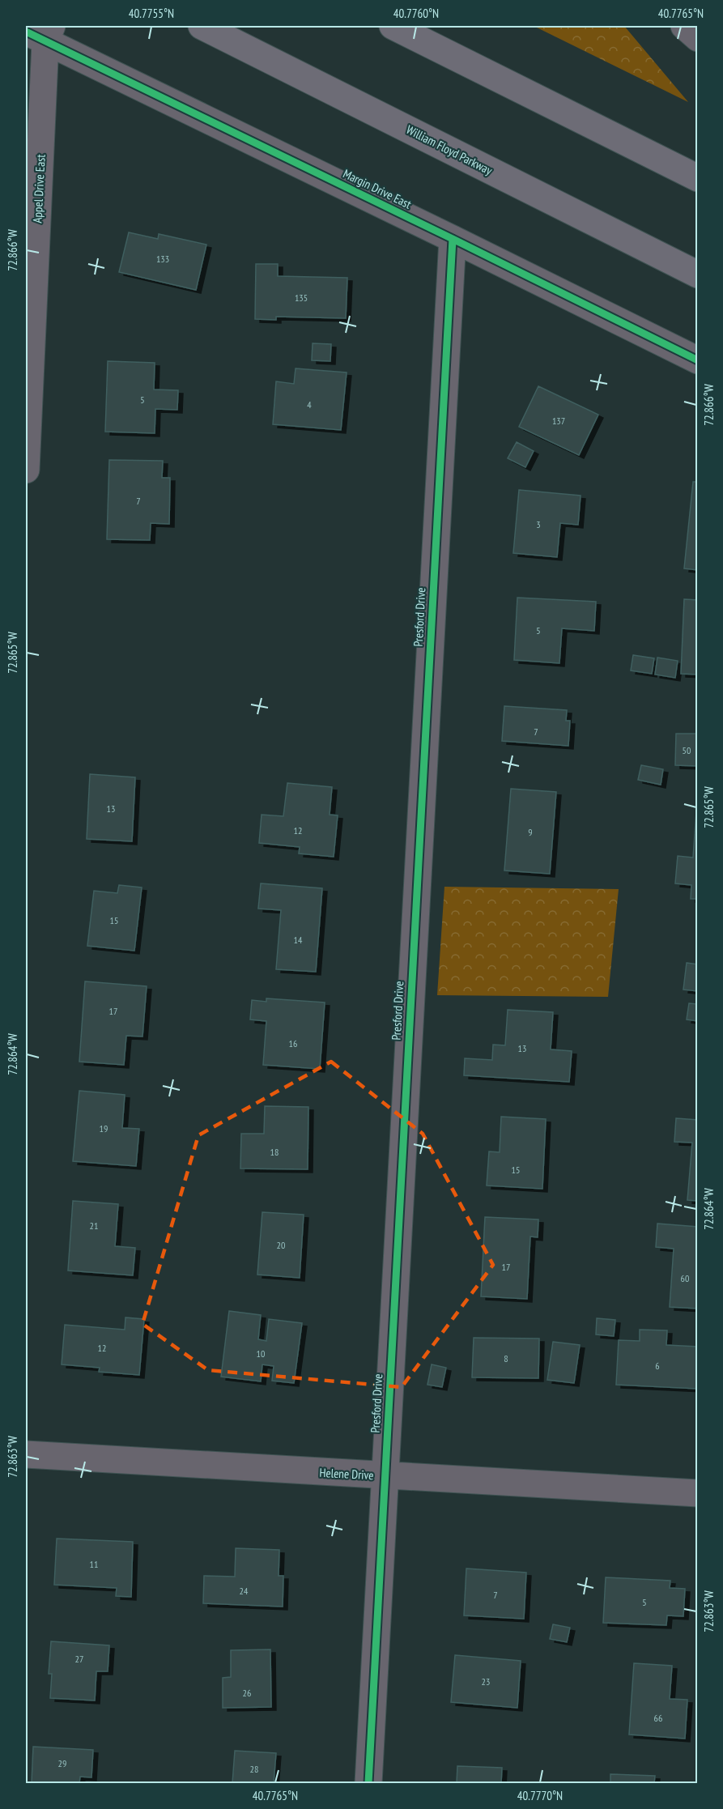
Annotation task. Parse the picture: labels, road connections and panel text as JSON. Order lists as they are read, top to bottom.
{
  "streets": {
    "highway": ["William Floyd Parkway"],
    "street": [
      "Appel Drive East",
      "Margin Drive East",
      "Presford Drive",
      "Helene Drive"
    ]
  },
  "crossings": [
    ["Appel Drive East", "Margin Drive East"],
    ["Margin Drive East", "Presford Drive"],
    ["Presford Drive", "Helene Drive"]
  ],
  "house_numbers": [
    "133",
    "135",
    "5",
    "4",
    "137",
    "7",
    "3",
    "5",
    "7",
    "50",
    "13",
    "12",
    "9",
    "15",
    "14",
    "17",
    "16",
    "13",
    "19",
    "18",
    "15",
    "21",
    "20",
    "17",
    "60",
    "12",
    "10",
    "8",
    "6",
    "11",
    "24",
    "7",
    "5",
    "27",
    "23",
    "26",
    "66",
    "29",
    "28"
  ],
  "coordinates": [
    "40.7755°N",
    "40.7760°N",
    "40.7765°N",
    "72.866°W",
    "72.865°W",
    "72.864°W",
    "72.863°W",
    "40.7770°N"
  ]
}
